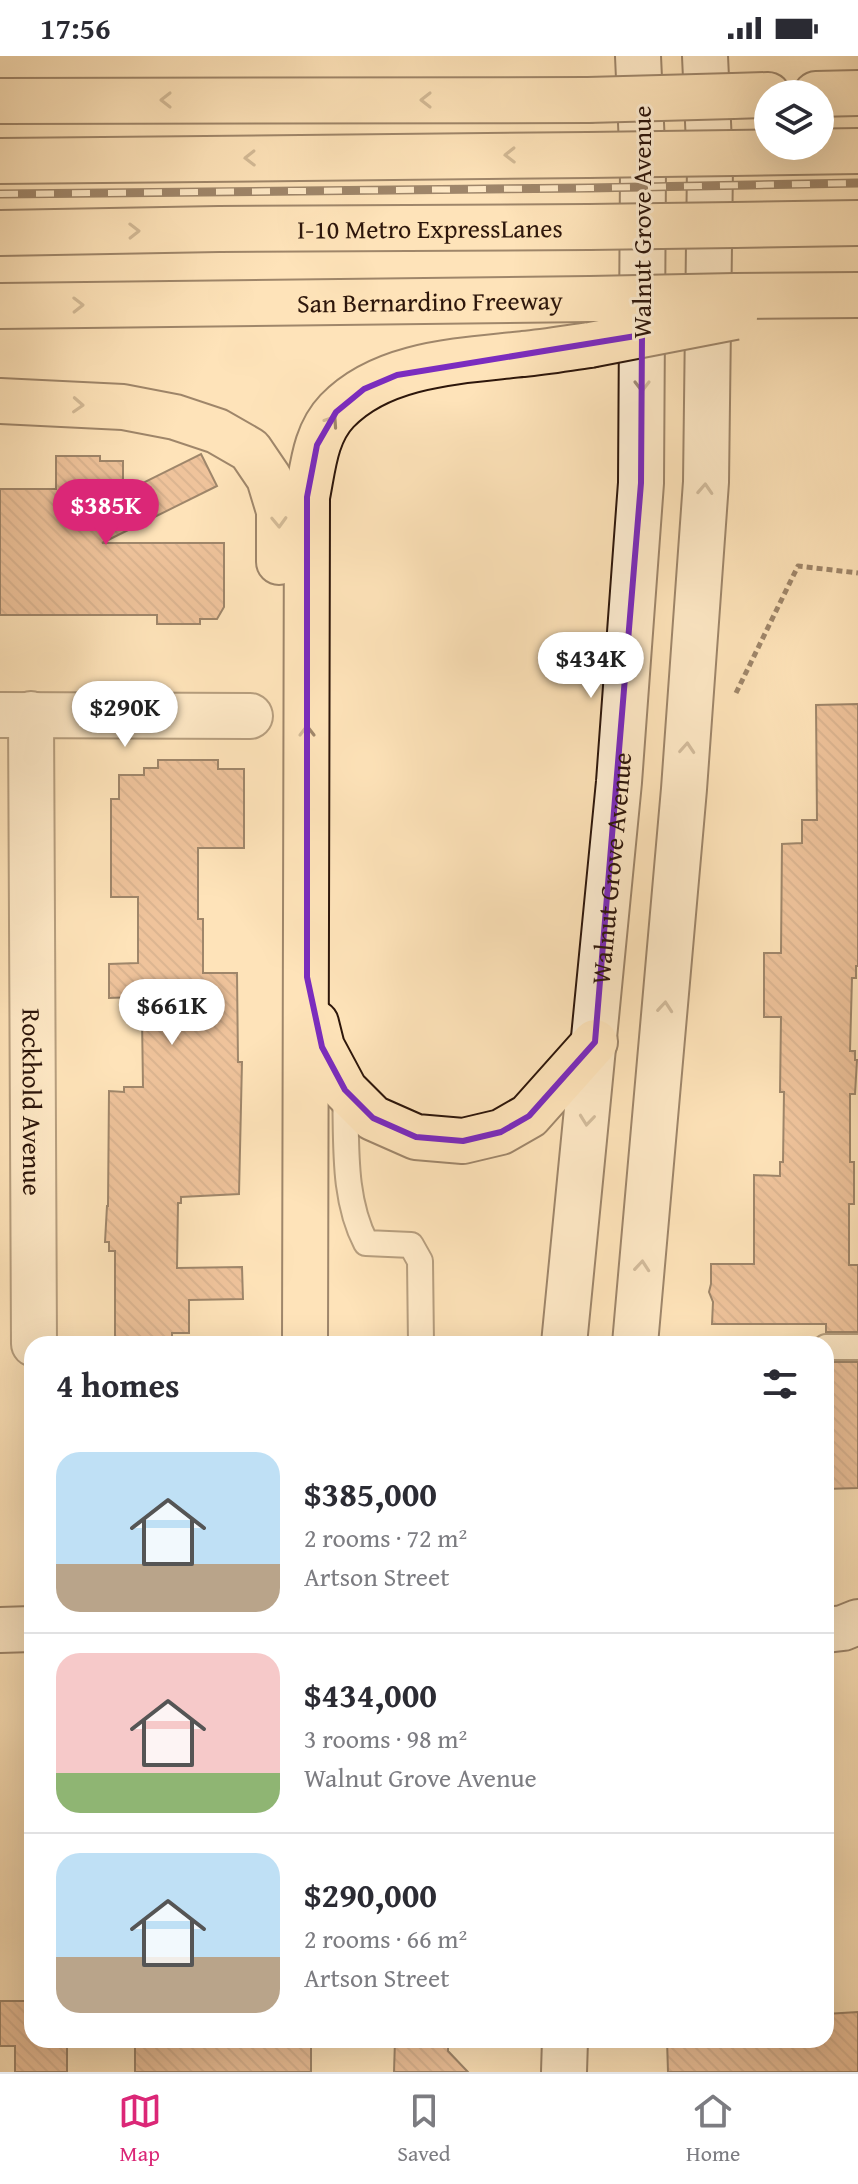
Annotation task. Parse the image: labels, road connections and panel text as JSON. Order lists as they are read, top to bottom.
{
  "streets": {
    "highway": ["I-10 Metro ExpressLanes", "San Bernardino Freeway"],
    "main road": ["Walnut Grove Avenue", "Rockhold Avenue"]
  },
  "page": {
    "status": "17:56",
    "price": [
      "$385K",
      "$434K",
      "$290K",
      "$661K"
    ],
    "heading": "4 homes",
    "list": [
      {
        "name": "$385,000",
        "note": "2 rooms · 72 m² · Artson Street"
      },
      {
        "name": "$434,000",
        "note": "3 rooms · 98 m² · Walnut Grove Avenue"
      },
      {
        "name": "$290,000",
        "note": "2 rooms · 66 m² · Artson Street"
      }
    ],
    "tabs": ["Map", "Saved", "Home"]
  }
}
